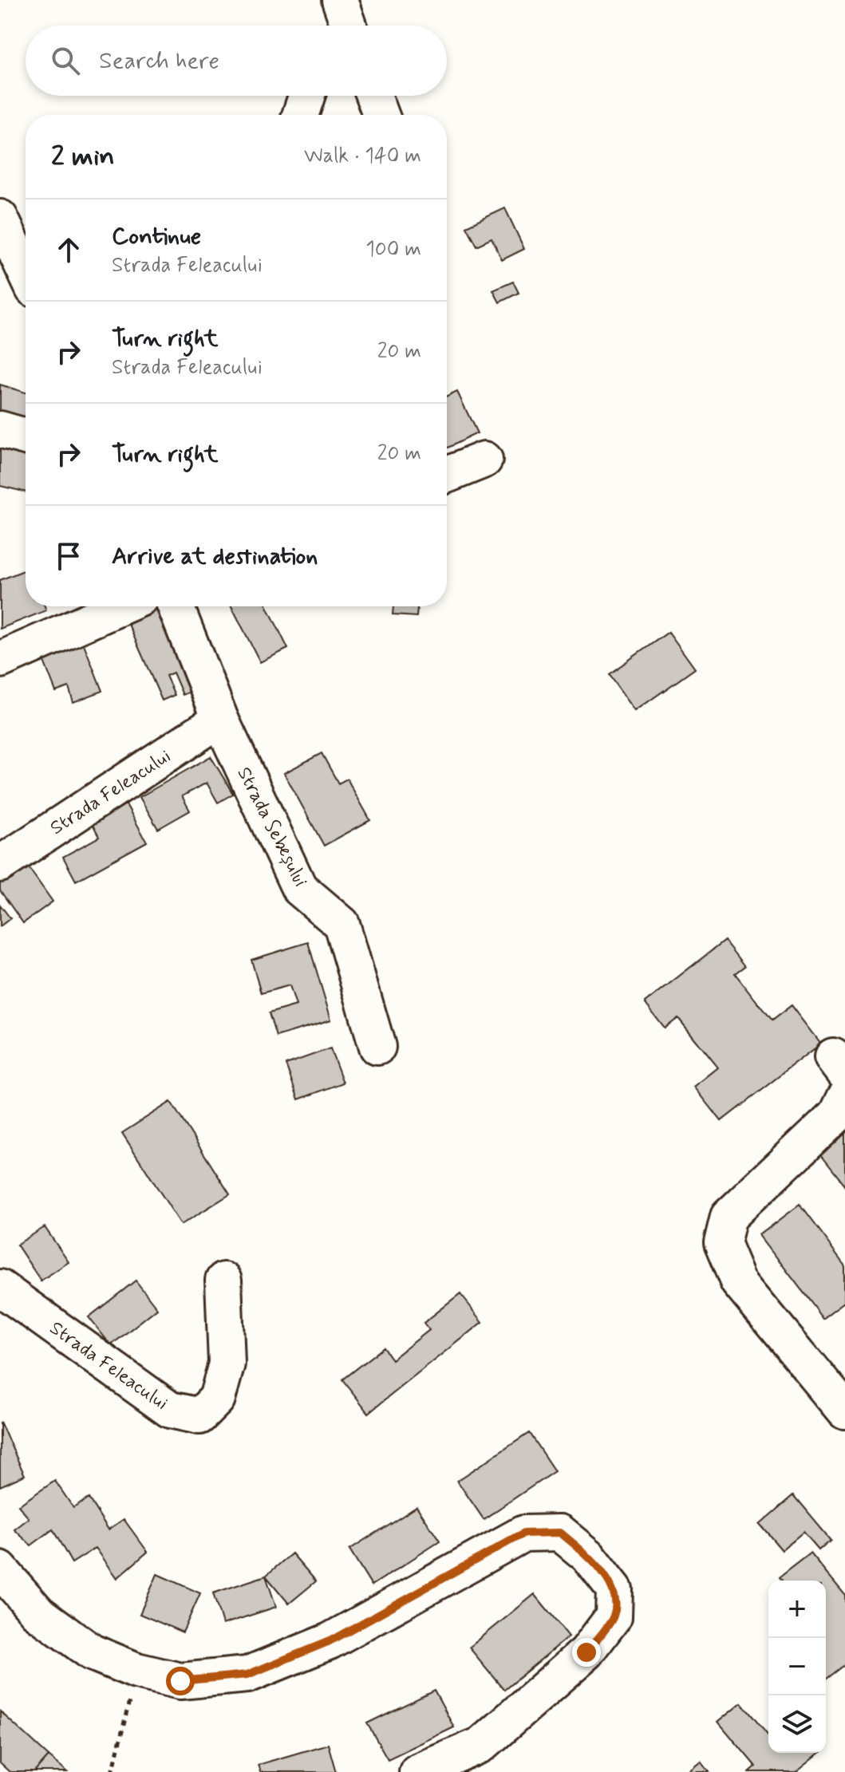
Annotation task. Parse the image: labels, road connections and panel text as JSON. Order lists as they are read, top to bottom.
{
  "streets": {
    "street": ["Strada Feleacului", "Strada Sebeșului"]
  },
  "crossings": [
    ["Strada Feleacului", "Strada Sebeșului"]
  ],
  "page": {
    "search": "Search here",
    "heading": ["2 min", "Walk · 140 m"],
    "list": [
      ["Continue", "Strada Feleacului", "100 m"],
      ["Turn right", "Strada Feleacului", "20 m"],
      ["Turn right", "20 m"],
      "Arrive at destination"
    ],
    "map_buttons": ["+", "−"]
  }
}
